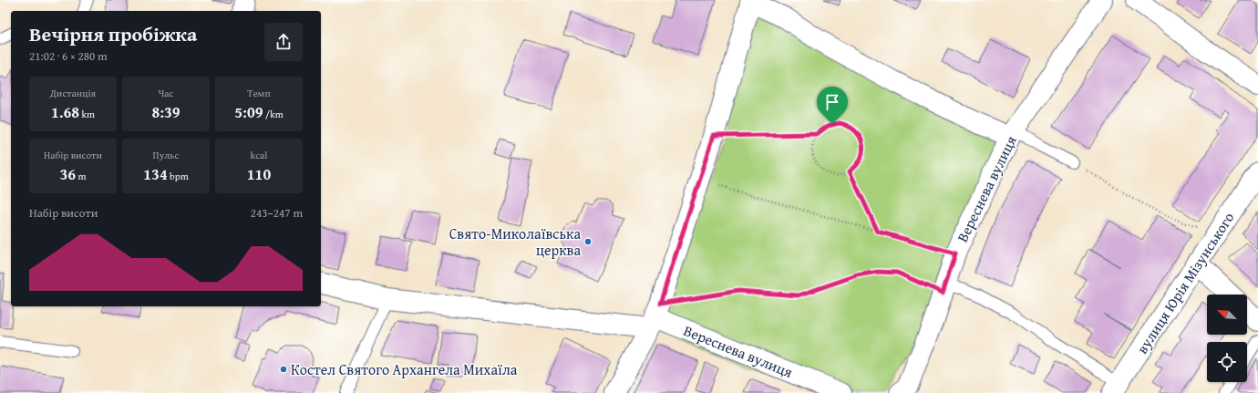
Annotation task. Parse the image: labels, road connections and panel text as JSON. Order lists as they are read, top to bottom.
{
  "streets": {
    "street": ["Вереснева вулиця", "вулиця Юрія Мізунського"]
  },
  "places": ["Свято-Миколаївська церква", "Костел Святого Архангела Михаїла"],
  "north": "top left",
  "page": {
    "heading": ["Вечірня пробіжка", "21:02 · 6 × 280 m"],
    "stats": [
      ["Дистанція", "1.68 km"],
      ["Час", "8:39"],
      ["Темп", "5:09 /km"],
      ["Набір висоти", "36 m"],
      ["Пульс", "134 bpm"],
      ["kcal", "110"]
    ],
    "chart": ["Набір висоти", "243–247 m"]
  }
}
